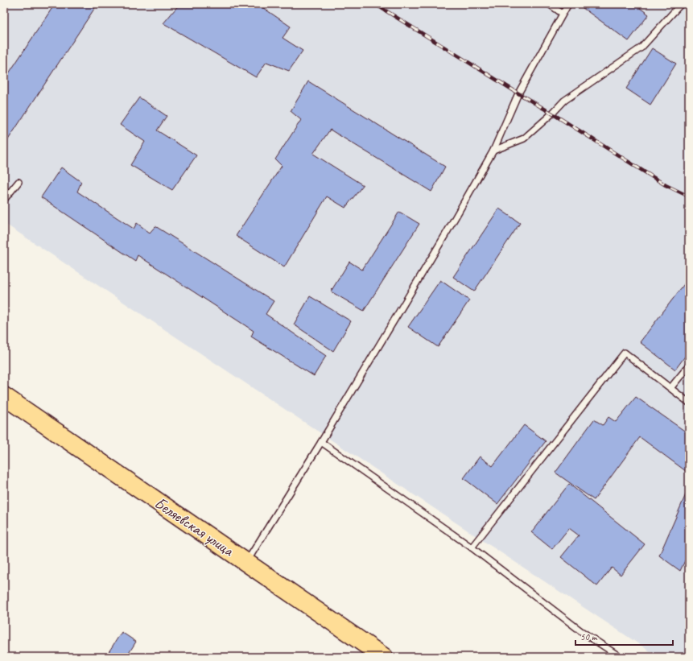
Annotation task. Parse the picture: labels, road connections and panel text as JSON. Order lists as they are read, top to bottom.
{
  "streets": {
    "main road": ["Беляевская улица"]
  },
  "scale_bar": "50 m"
}
